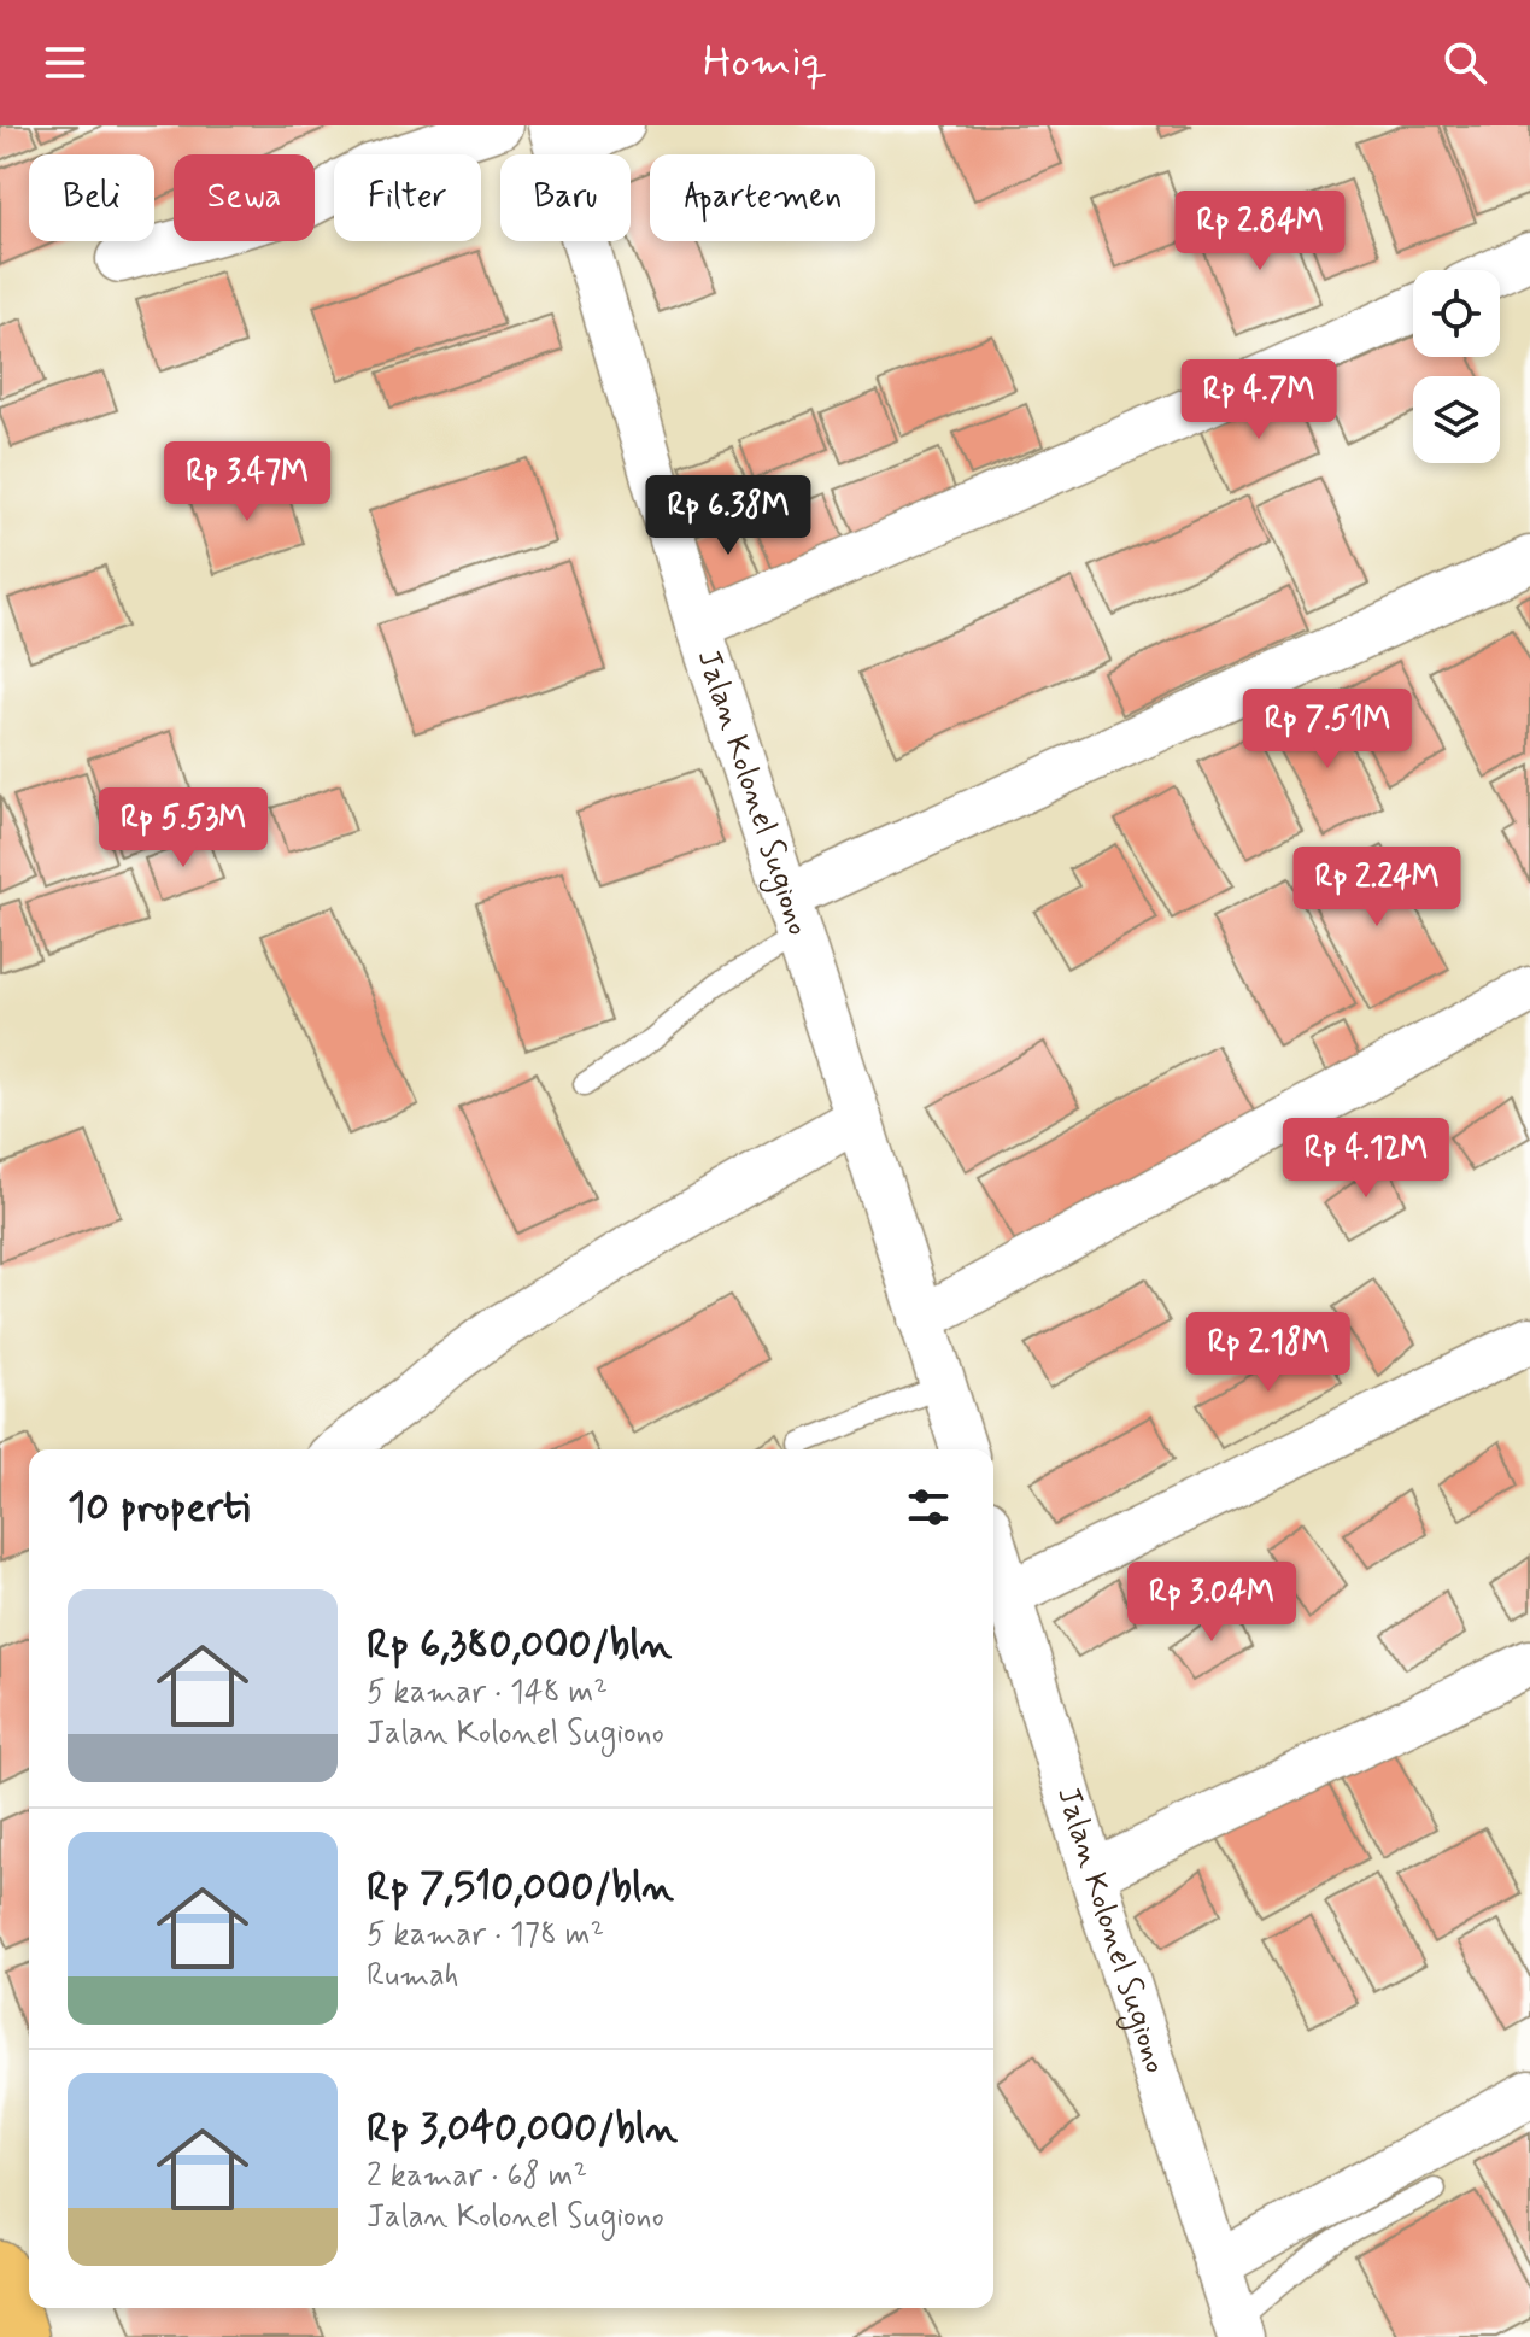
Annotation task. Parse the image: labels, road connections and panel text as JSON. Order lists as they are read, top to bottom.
{
  "streets": {
    "street": ["Jalan Kolonel Sugiono"]
  },
  "page": {
    "header": "Homiq",
    "chip": [
      "Beli",
      "Sewa",
      "Filter",
      "Baru",
      "Apartemen"
    ],
    "price": [
      "Rp 2.84M",
      "Rp 4.7M",
      "Rp 3.47M",
      "Rp 6.38M",
      "Rp 7.51M",
      "Rp 5.53M",
      "Rp 2.24M",
      "Rp 4.12M",
      "Rp 2.18M",
      "Rp 3.04M"
    ],
    "heading": "10 properti",
    "list": [
      {
        "name": "Rp 6,380,000/bln",
        "note": "5 kamar · 148 m² · Jalan Kolonel Sugiono"
      },
      {
        "name": "Rp 7,510,000/bln",
        "note": "5 kamar · 178 m² · Rumah"
      },
      {
        "name": "Rp 3,040,000/bln",
        "note": "2 kamar · 68 m² · Jalan Kolonel Sugiono"
      }
    ]
  }
}
